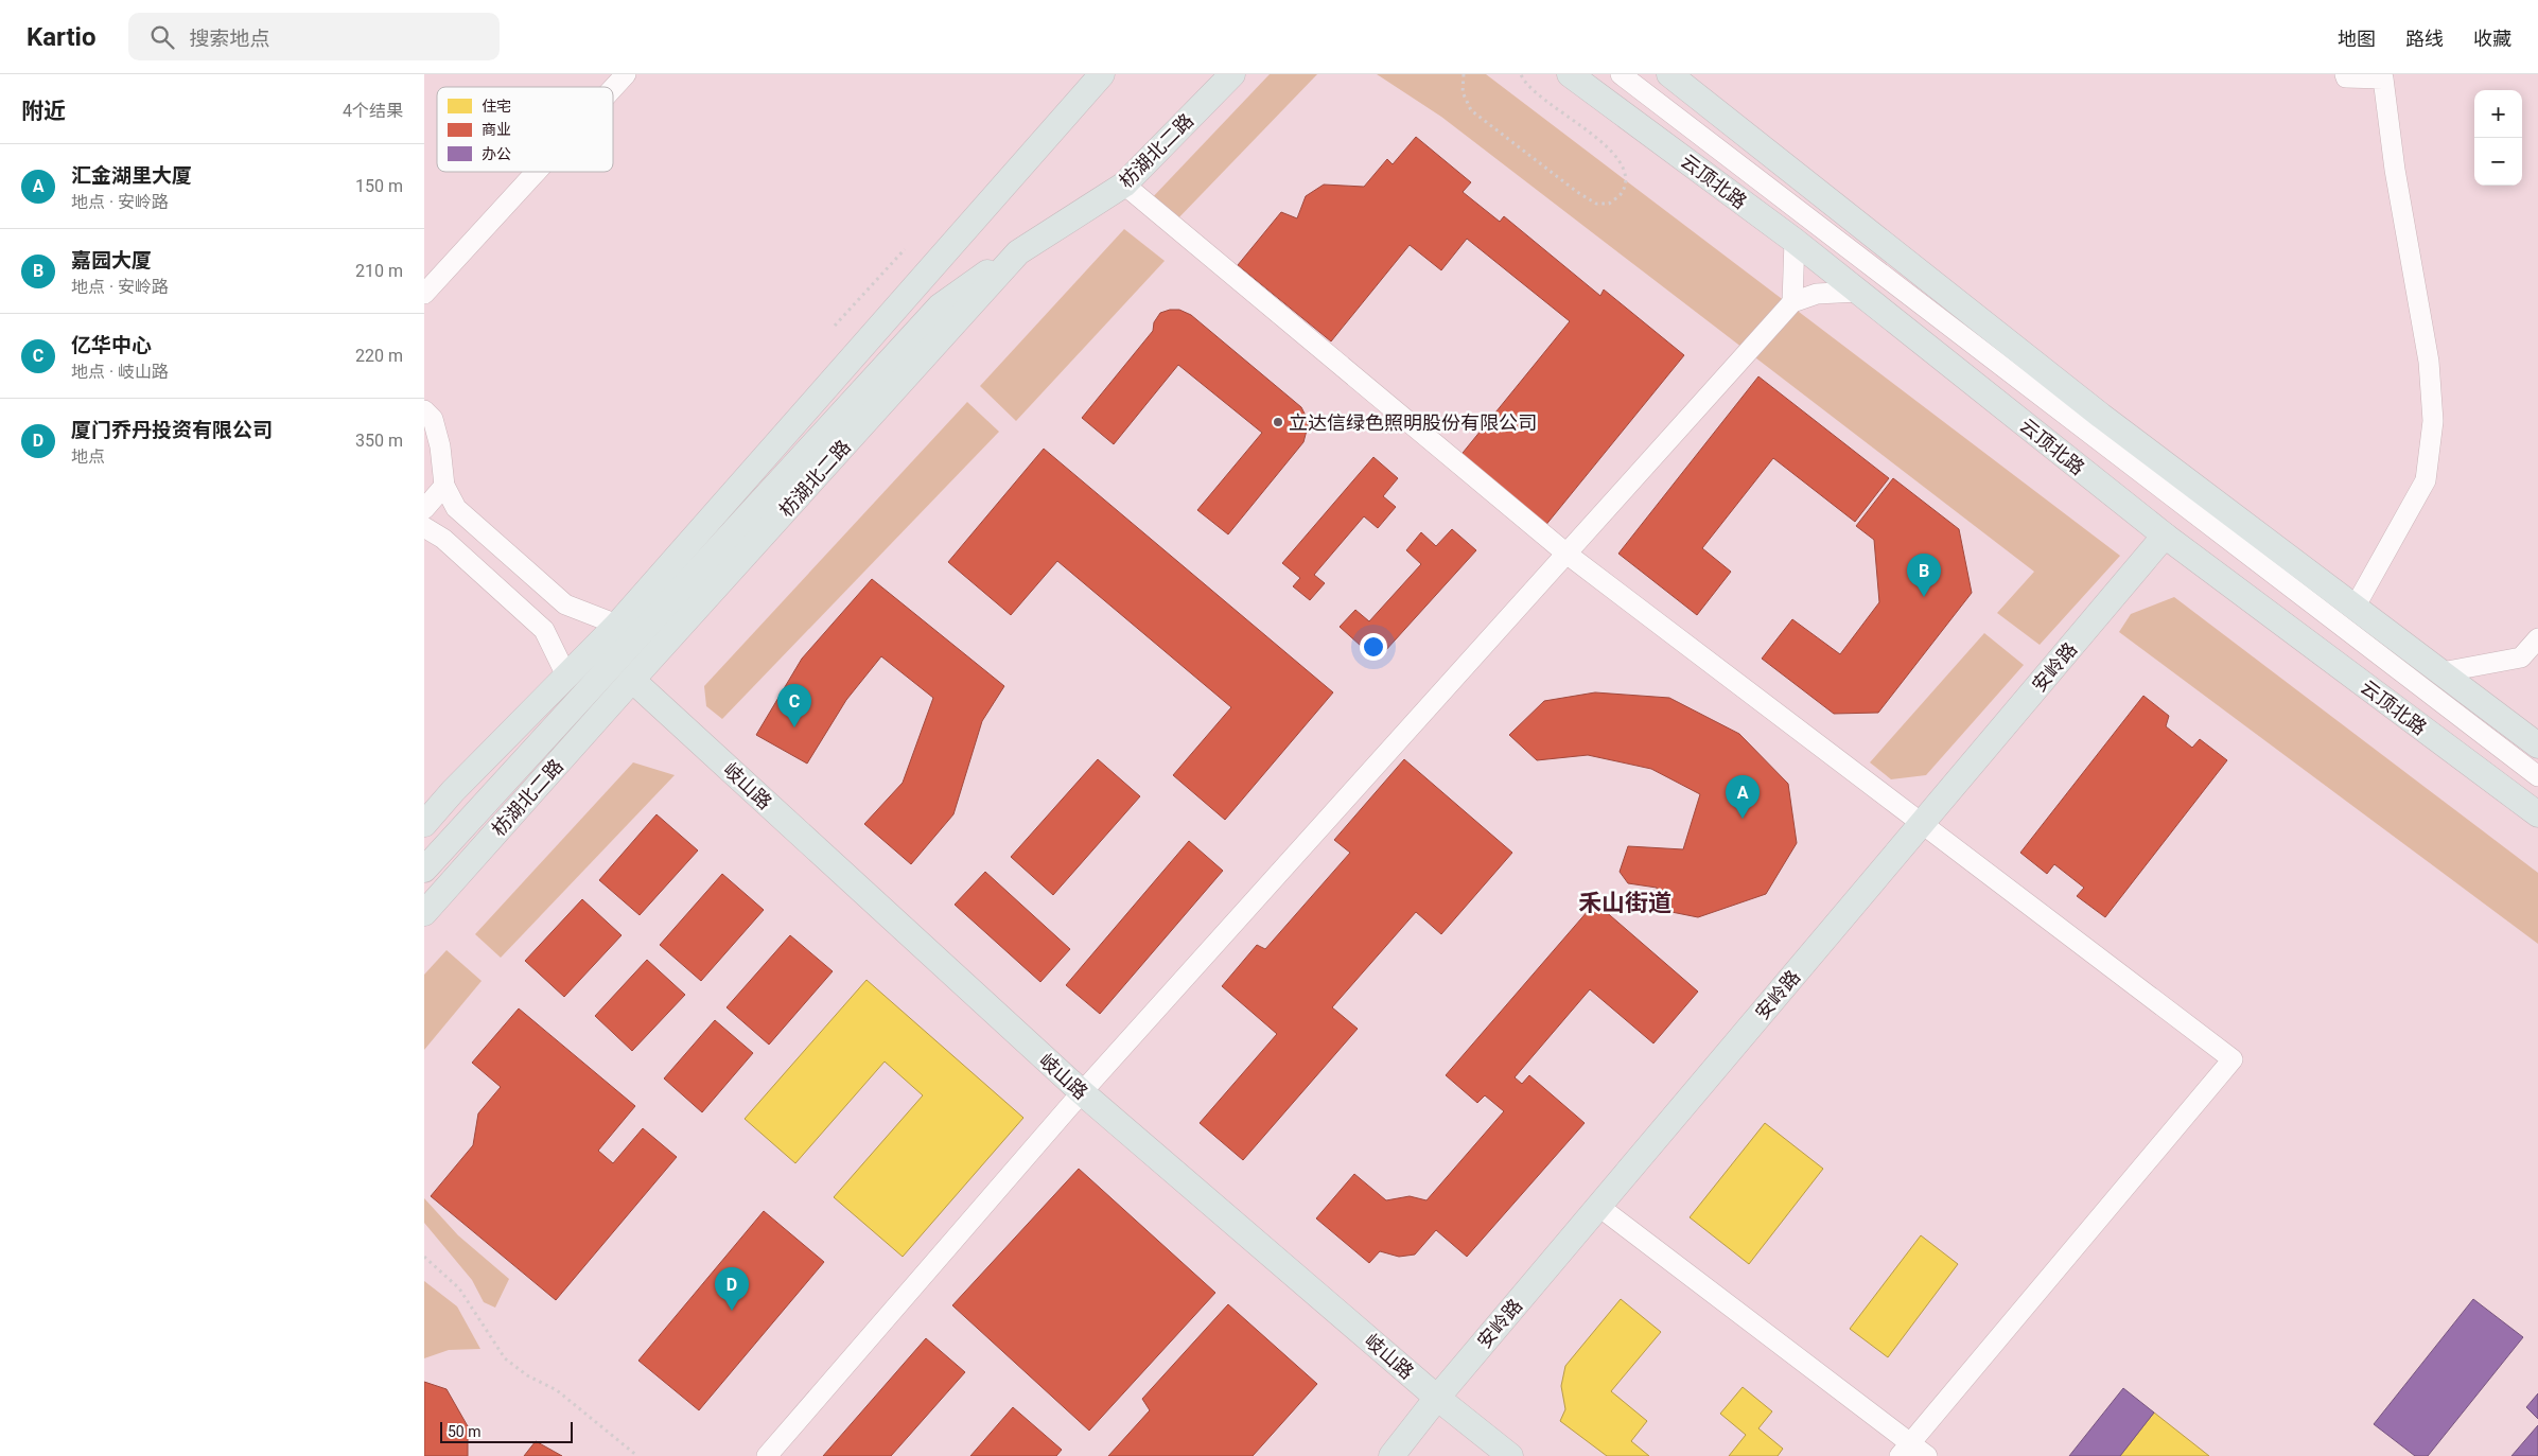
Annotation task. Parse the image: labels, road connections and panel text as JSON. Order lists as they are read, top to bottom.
{
  "streets": {
    "main road": [
      "枋湖北二路",
      "云顶北路",
      "安岭路",
      "岐山路"
    ]
  },
  "crossings": [
    ["枋湖北二路", "岐山路"],
    ["云顶北路", "安岭路"],
    ["安岭路", "岐山路"]
  ],
  "districts": ["禾山街道"],
  "places": ["立达信绿色照明股份有限公司"],
  "legend": ["住宅", "商业", "办公"],
  "scale_bar": "50 m",
  "page": {
    "header": "Kartio",
    "search": "搜索地点",
    "nav": ["地图", "路线", "收藏"],
    "heading": ["附近", "4个结果"],
    "map_buttons": ["+", "−"],
    "list": [
      {
        "mark": "A",
        "name": "汇金湖里大厦",
        "note": "地点 · 安岭路",
        "value": "150 m"
      },
      {
        "mark": "B",
        "name": "嘉园大厦",
        "note": "地点 · 安岭路",
        "value": "210 m"
      },
      {
        "mark": "C",
        "name": "亿华中心",
        "note": "地点 · 岐山路",
        "value": "220 m"
      },
      {
        "mark": "D",
        "name": "厦门乔丹投资有限公司",
        "note": "地点",
        "value": "350 m"
      }
    ],
    "pins": [
      "B",
      "C",
      "A",
      "D"
    ],
    "scale": "50 m"
  }
}
